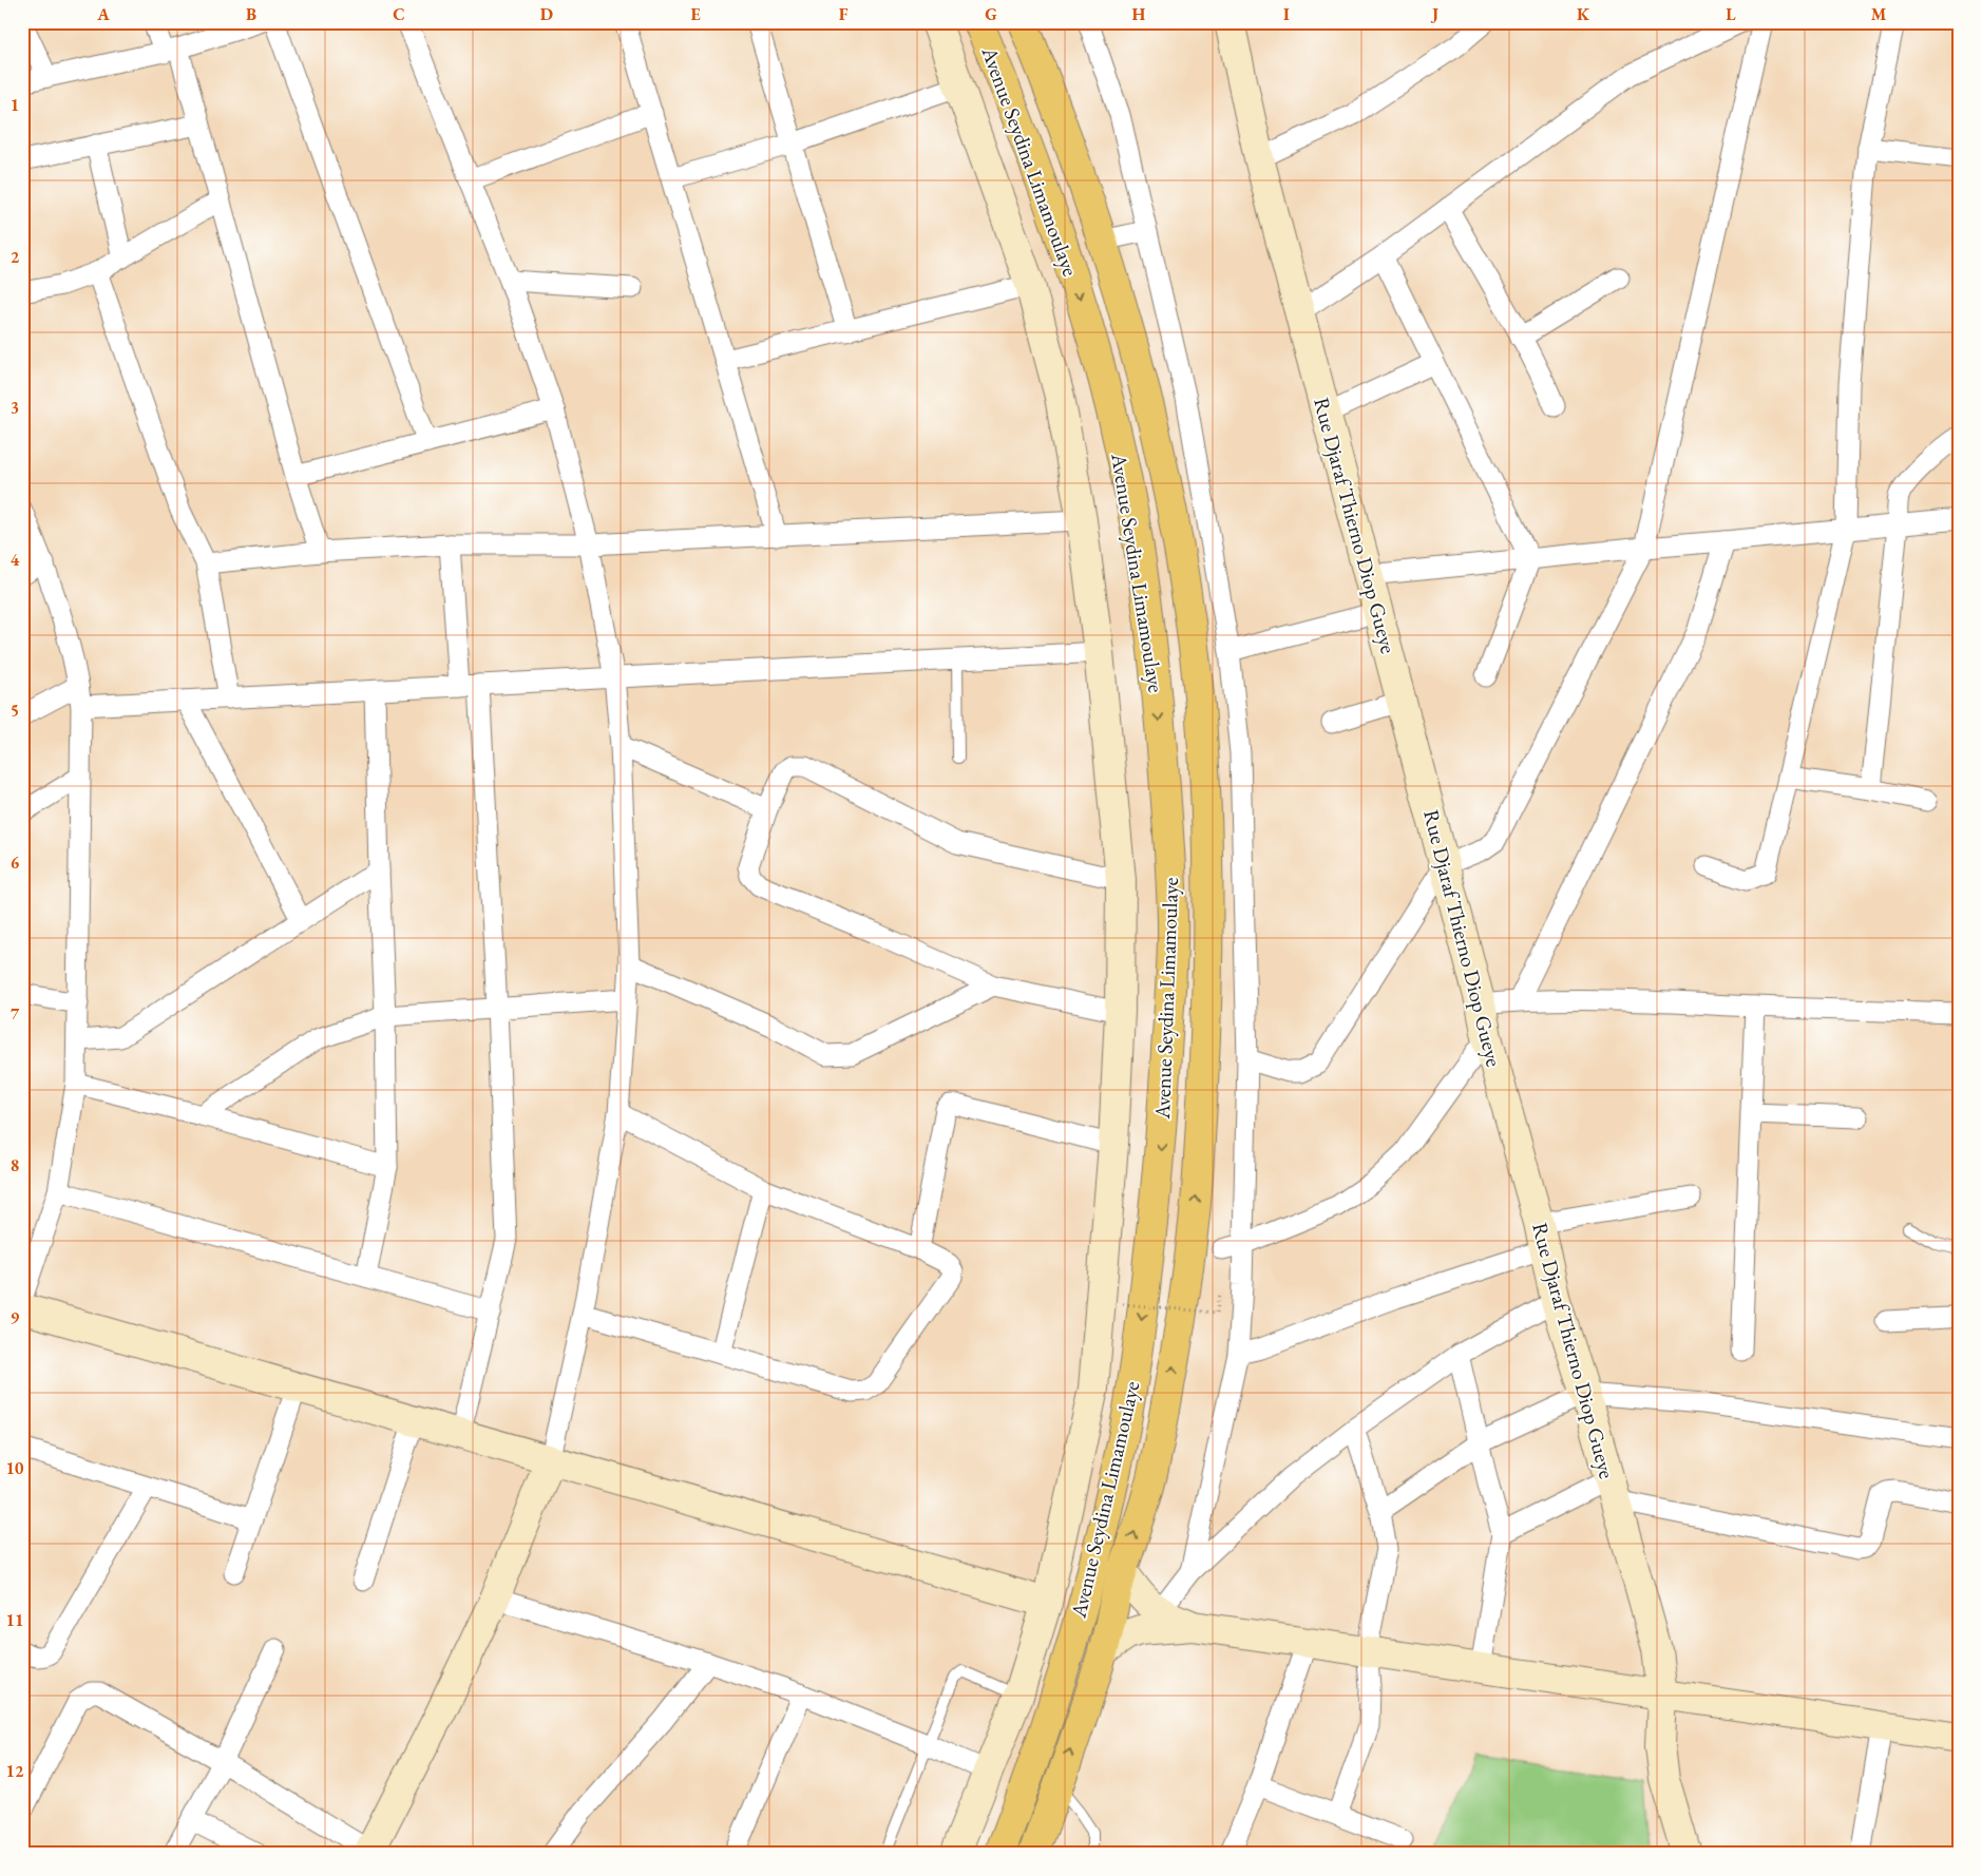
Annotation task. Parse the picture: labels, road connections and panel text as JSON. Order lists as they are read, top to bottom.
{
  "streets": {
    "highway": ["Avenue Seydina Limamoulaye"],
    "street": ["Rue Djaraf Thierno Diop Gueye"]
  },
  "grid": {
    "columns": [
      "A",
      "B",
      "C",
      "D",
      "E",
      "F",
      "G",
      "H",
      "I",
      "J",
      "K",
      "L",
      "M"
    ],
    "rows": [
      "1",
      "2",
      "3",
      "4",
      "5",
      "6",
      "7",
      "8",
      "9",
      "10",
      "11",
      "12"
    ]
  }
}
